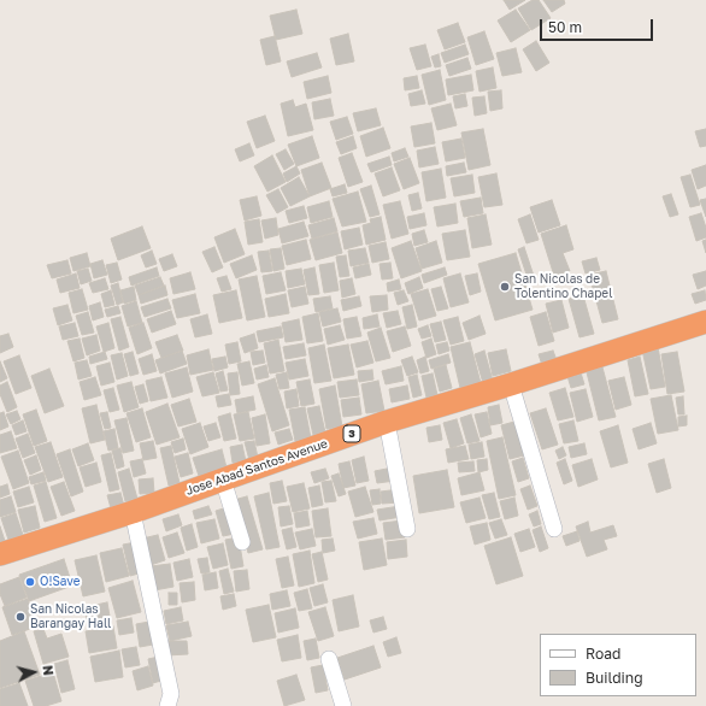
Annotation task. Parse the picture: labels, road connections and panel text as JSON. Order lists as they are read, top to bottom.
{
  "streets": {
    "highway": ["3", "Jose Abad Santos Avenue"]
  },
  "places": ["San Nicolas de Tolentino Chapel", "O!Save", "San Nicolas Barangay Hall"],
  "legend": ["Road", "Building"],
  "scale_bar": "50 m",
  "north": "right"
}
